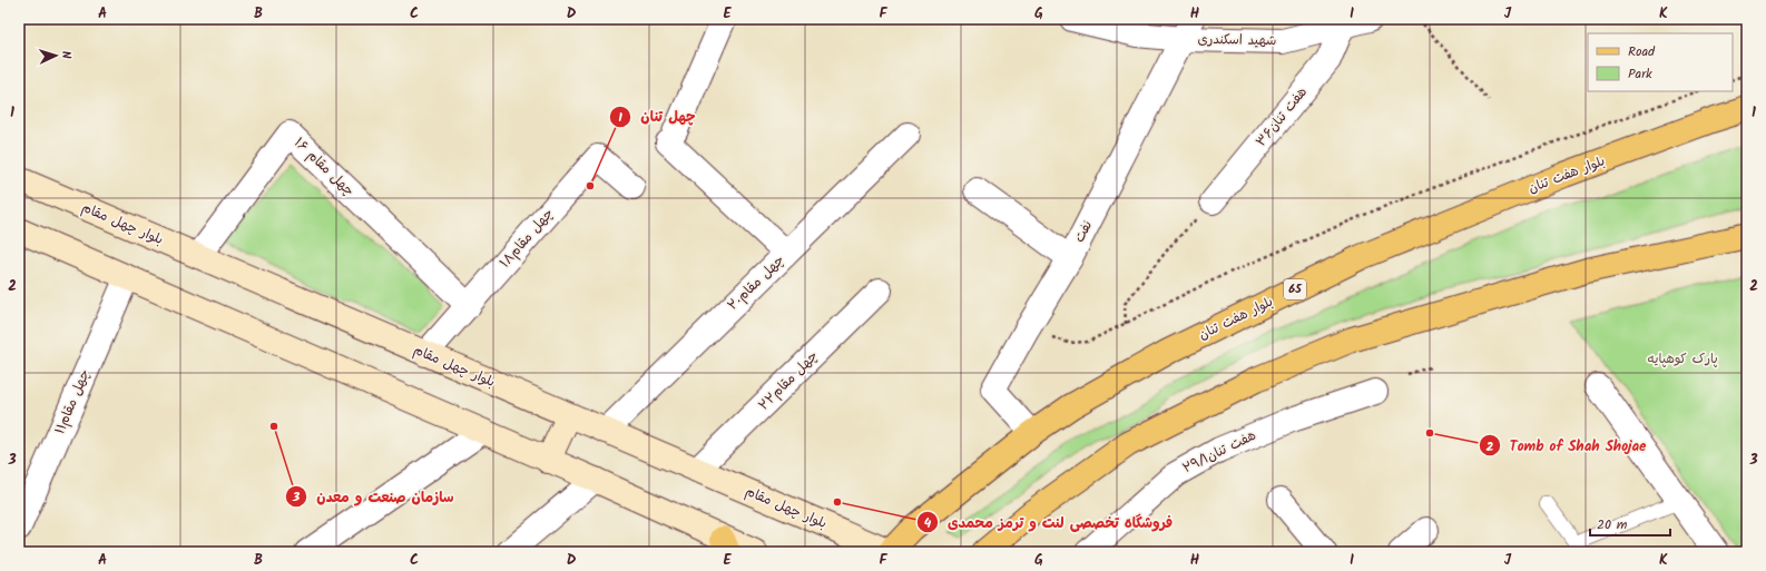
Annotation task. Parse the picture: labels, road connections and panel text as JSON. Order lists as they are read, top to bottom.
{
  "streets": {
    "main road": ["بلوار هفت تنان", "بلوار چهل مقام", "65"],
    "street": [
      "شهید اسکندری",
      "هفت تنان۳۶",
      "چهل مقام ۱۶",
      "نفت",
      "۱۸چهل مقام",
      "چهل مقام۲۰",
      "چهل مقام۲۲",
      "چهل مقام۱۱",
      "۲۹/۱هفت تنان"
    ]
  },
  "crossings": [
    ["شهید اسکندری", "هفت تنان۳۶"],
    ["شهید اسکندری", "نفت"],
    ["چهل مقام ۱۶", "بلوار چهل مقام"],
    ["چهل مقام ۱۶", "۱۸چهل مقام"],
    ["بلوار هفت تنان", "بلوار چهل مقام"],
    ["بلوار هفت تنان", "نفت"],
    ["بلوار چهل مقام", "۱۸چهل مقام"],
    ["بلوار چهل مقام", "چهل مقام۲۰"],
    ["بلوار چهل مقام", "چهل مقام۲۲"]
  ],
  "parks": ["پارک کوهپایه"],
  "places": [
    "چهل تنان",
    "سازمان صنعت و معدن",
    "Tomb of Shah Shojae",
    "فروشگاه تخصصی لنت و ترمز محمدی"
  ],
  "legend": ["Road", "Park"],
  "scale_bar": "20 m",
  "north": "right",
  "grid": {
    "columns": [
      "A",
      "B",
      "C",
      "D",
      "E",
      "F",
      "G",
      "H",
      "I",
      "J",
      "K"
    ],
    "rows": ["1", "2", "3"]
  }
}
